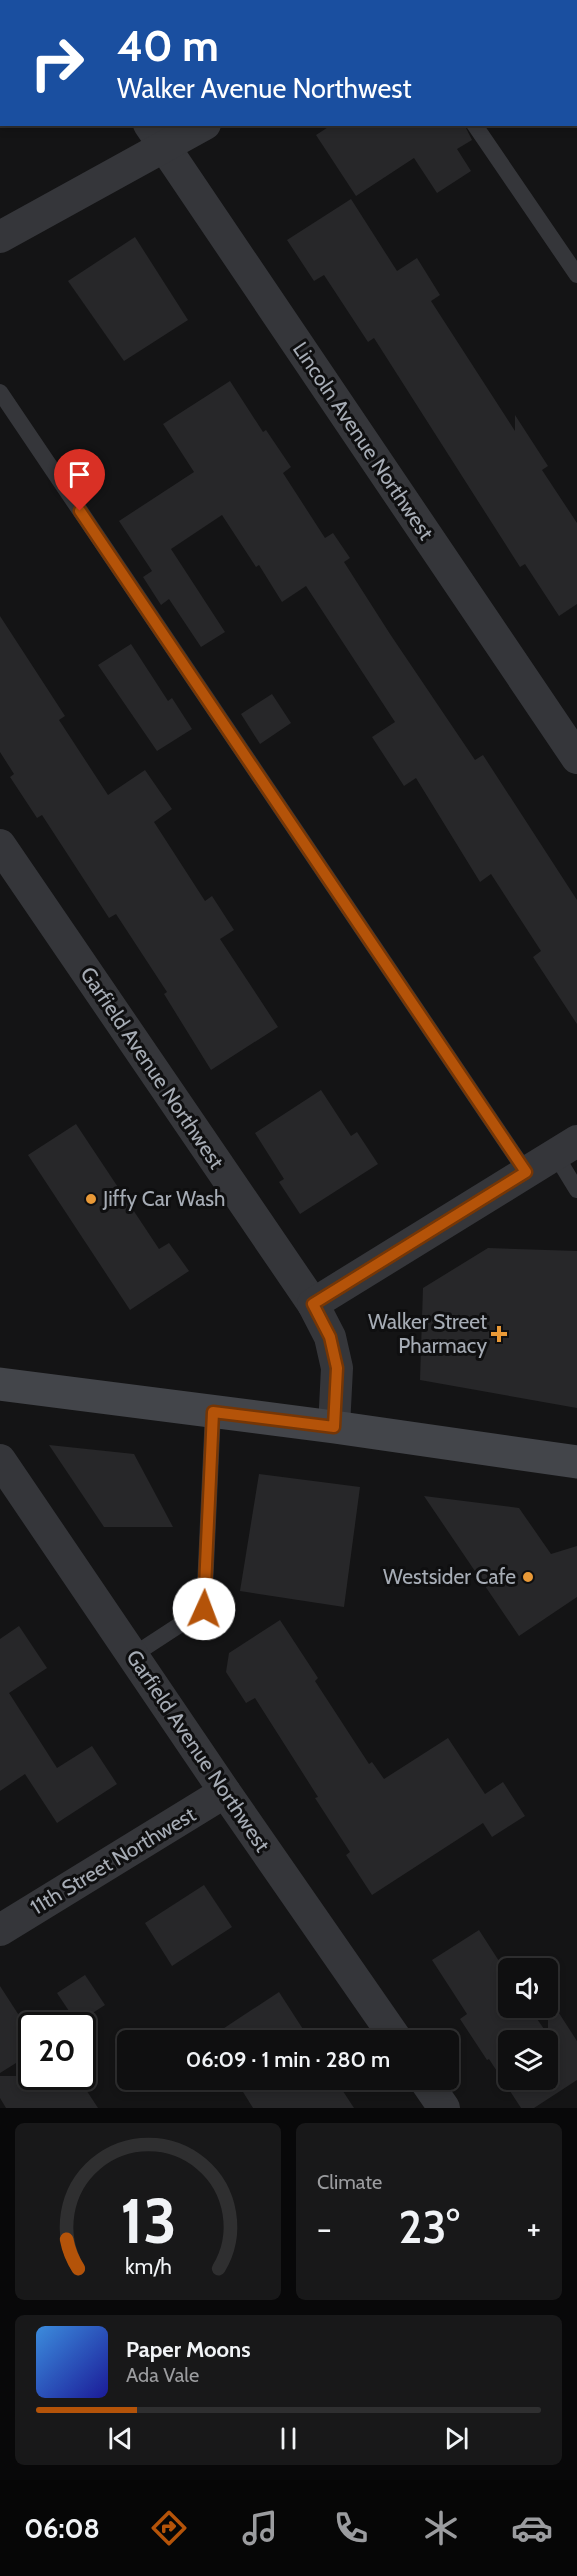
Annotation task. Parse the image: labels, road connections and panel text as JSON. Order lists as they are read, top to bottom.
{
  "streets": {
    "street": ["Lincoln Avenue Northwest", "Garfield Avenue Northwest", "11th Street Northwest"]
  },
  "crossings": [
    ["Garfield Avenue Northwest", "11th Street Northwest"]
  ],
  "places": {
    "other": ["Jiffy Car Wash", "Westsider Cafe"],
    "health": ["Walker Street Pharmacy"]
  },
  "page": {
    "turn": ["40 m", "Walker Avenue Northwest"],
    "limit": "20",
    "trip": "06:09 · 1 min · 280 m",
    "tile": "Climate",
    "heat": ["−", "23°", "+"],
    "song": ["Paper Moons", "Ada Vale"],
    "tabs": "06:08",
    "gauge": ["13", "km/h"]
  }
}
